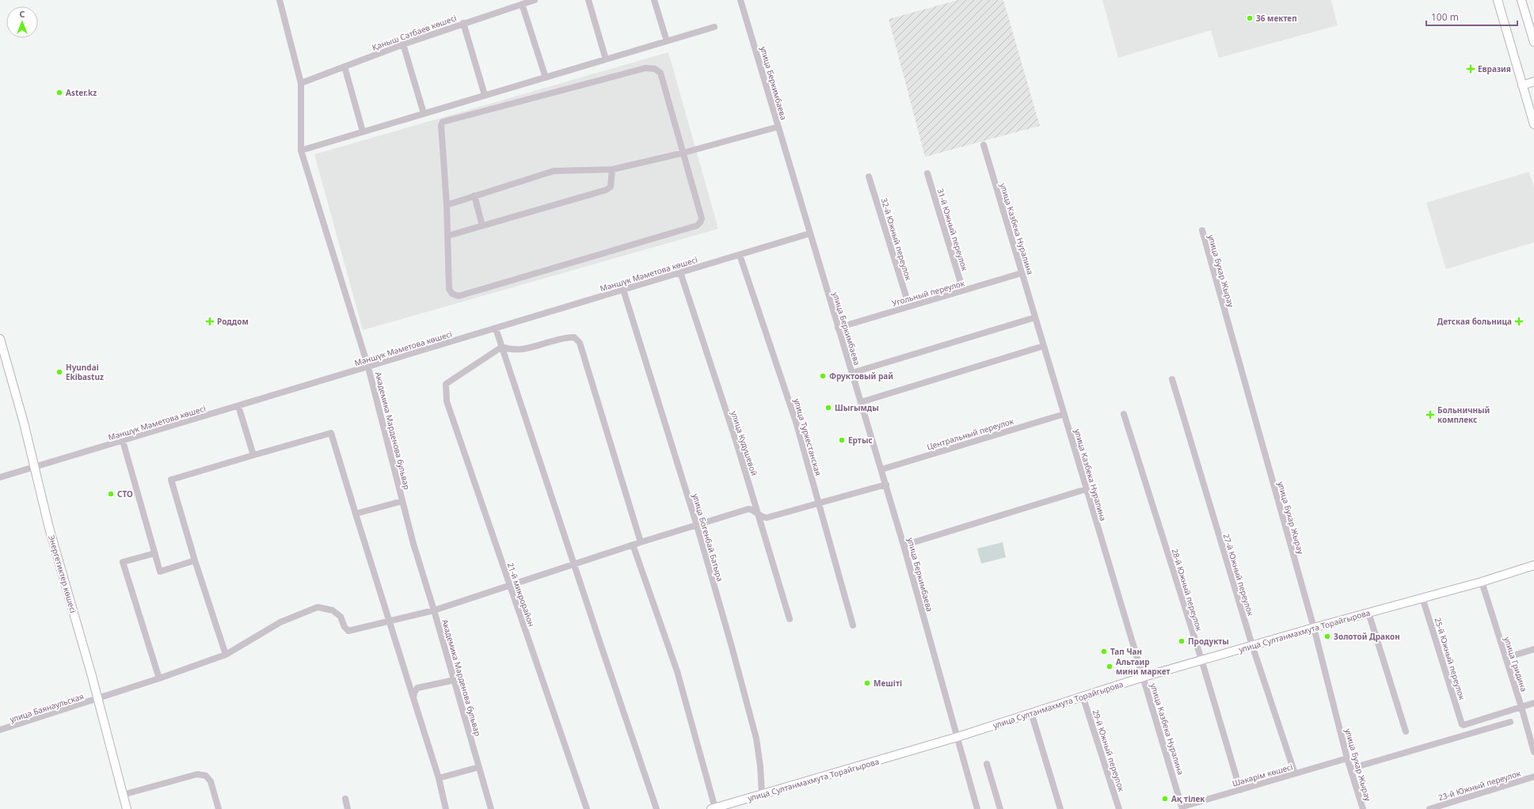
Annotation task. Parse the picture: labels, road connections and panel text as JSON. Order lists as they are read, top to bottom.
{
  "streets": {
    "main road": ["Энергетиктер көшесі", "улица Султанмахмута Торайгырова"],
    "street": [
      "Қаныш Сәтбаев көшесі",
      "улица Беркимбаева",
      "улица Казбека Нуралина",
      "31-й Южный переулок",
      "32-й Южный переулок",
      "улица Бухар Жырау",
      "Мәншүк Мәметова көшесі",
      "Угольный переулок",
      "Академика Марденова бульвар",
      "Центральный переулок",
      "улица Туркестанская",
      "улица Кудушевой",
      "улица Богенбай Батыра",
      "27-й Южный переулок",
      "28-й Южный переулок",
      "21-й микрорайон",
      "25-й Южный переулок",
      "улица Гридина",
      "улица Баянаульская",
      "29-й Южный переулок",
      "Шәкәрім көшесі",
      "23-й Южный переулок"
    ]
  },
  "crossings": [
    ["Қаныш Сәтбаев көшесі", "Академика Марденова бульвар"],
    ["улица Беркимбаева", "Мәншүк Мәметова көшесі"],
    ["улица Беркимбаева", "Угольный переулок"],
    ["улица Беркимбаева", "Центральный переулок"],
    ["улица Беркимбаева", "улица Султанмахмута Торайгырова"],
    ["улица Казбека Нуралина", "Угольный переулок"],
    ["улица Казбека Нуралина", "Центральный переулок"],
    ["улица Казбека Нуралина", "улица Султанмахмута Торайгырова"],
    ["улица Казбека Нуралина", "Шәкәрім көшесі"],
    ["31-й Южный переулок", "Угольный переулок"],
    ["32-й Южный переулок", "Угольный переулок"],
    ["улица Бухар Жырау", "улица Султанмахмута Торайгырова"],
    ["улица Бухар Жырау", "Шәкәрім көшесі"],
    ["Мәншүк Мәметова көшесі", "Академика Марденова бульвар"],
    ["Мәншүк Мәметова көшесі", "улица Туркестанская"],
    ["Мәншүк Мәметова көшесі", "улица Кудушевой"],
    ["Мәншүк Мәметова көшесі", "улица Богенбай Батыра"],
    ["Мәншүк Мәметова көшесі", "Энергетиктер көшесі"],
    ["улица Богенбай Батыра", "улица Султанмахмута Торайгырова"],
    ["Энергетиктер көшесі", "улица Баянаульская"],
    ["27-й Южный переулок", "улица Султанмахмута Торайгырова"],
    ["27-й Южный переулок", "Шәкәрім көшесі"],
    ["28-й Южный переулок", "улица Султанмахмута Торайгырова"],
    ["28-й Южный переулок", "Шәкәрім көшесі"],
    ["улица Султанмахмута Торайгырова", "25-й Южный переулок"],
    ["улица Султанмахмута Торайгырова", "улица Гридина"],
    ["улица Султанмахмута Торайгырова", "29-й Южный переулок"],
    ["25-й Южный переулок", "улица Гридина"]
  ],
  "places": {
    "other": [
      "36 мектеп",
      "Aster.kz",
      "Hyundai Ekibastuz",
      "Фруктовый рай",
      "Шыгымды",
      "Ертыс",
      "СТО",
      "Золотой Дракон",
      "Продукты",
      "Тап Чан",
      "Альтаир мини маркет",
      "Мешіті",
      "Ақ тілек"
    ],
    "health": [
      "Евразия",
      "Роддом",
      "Детская больница",
      "Больничный комплекс"
    ]
  },
  "scale_bar": "100 m",
  "north": "top"
}
